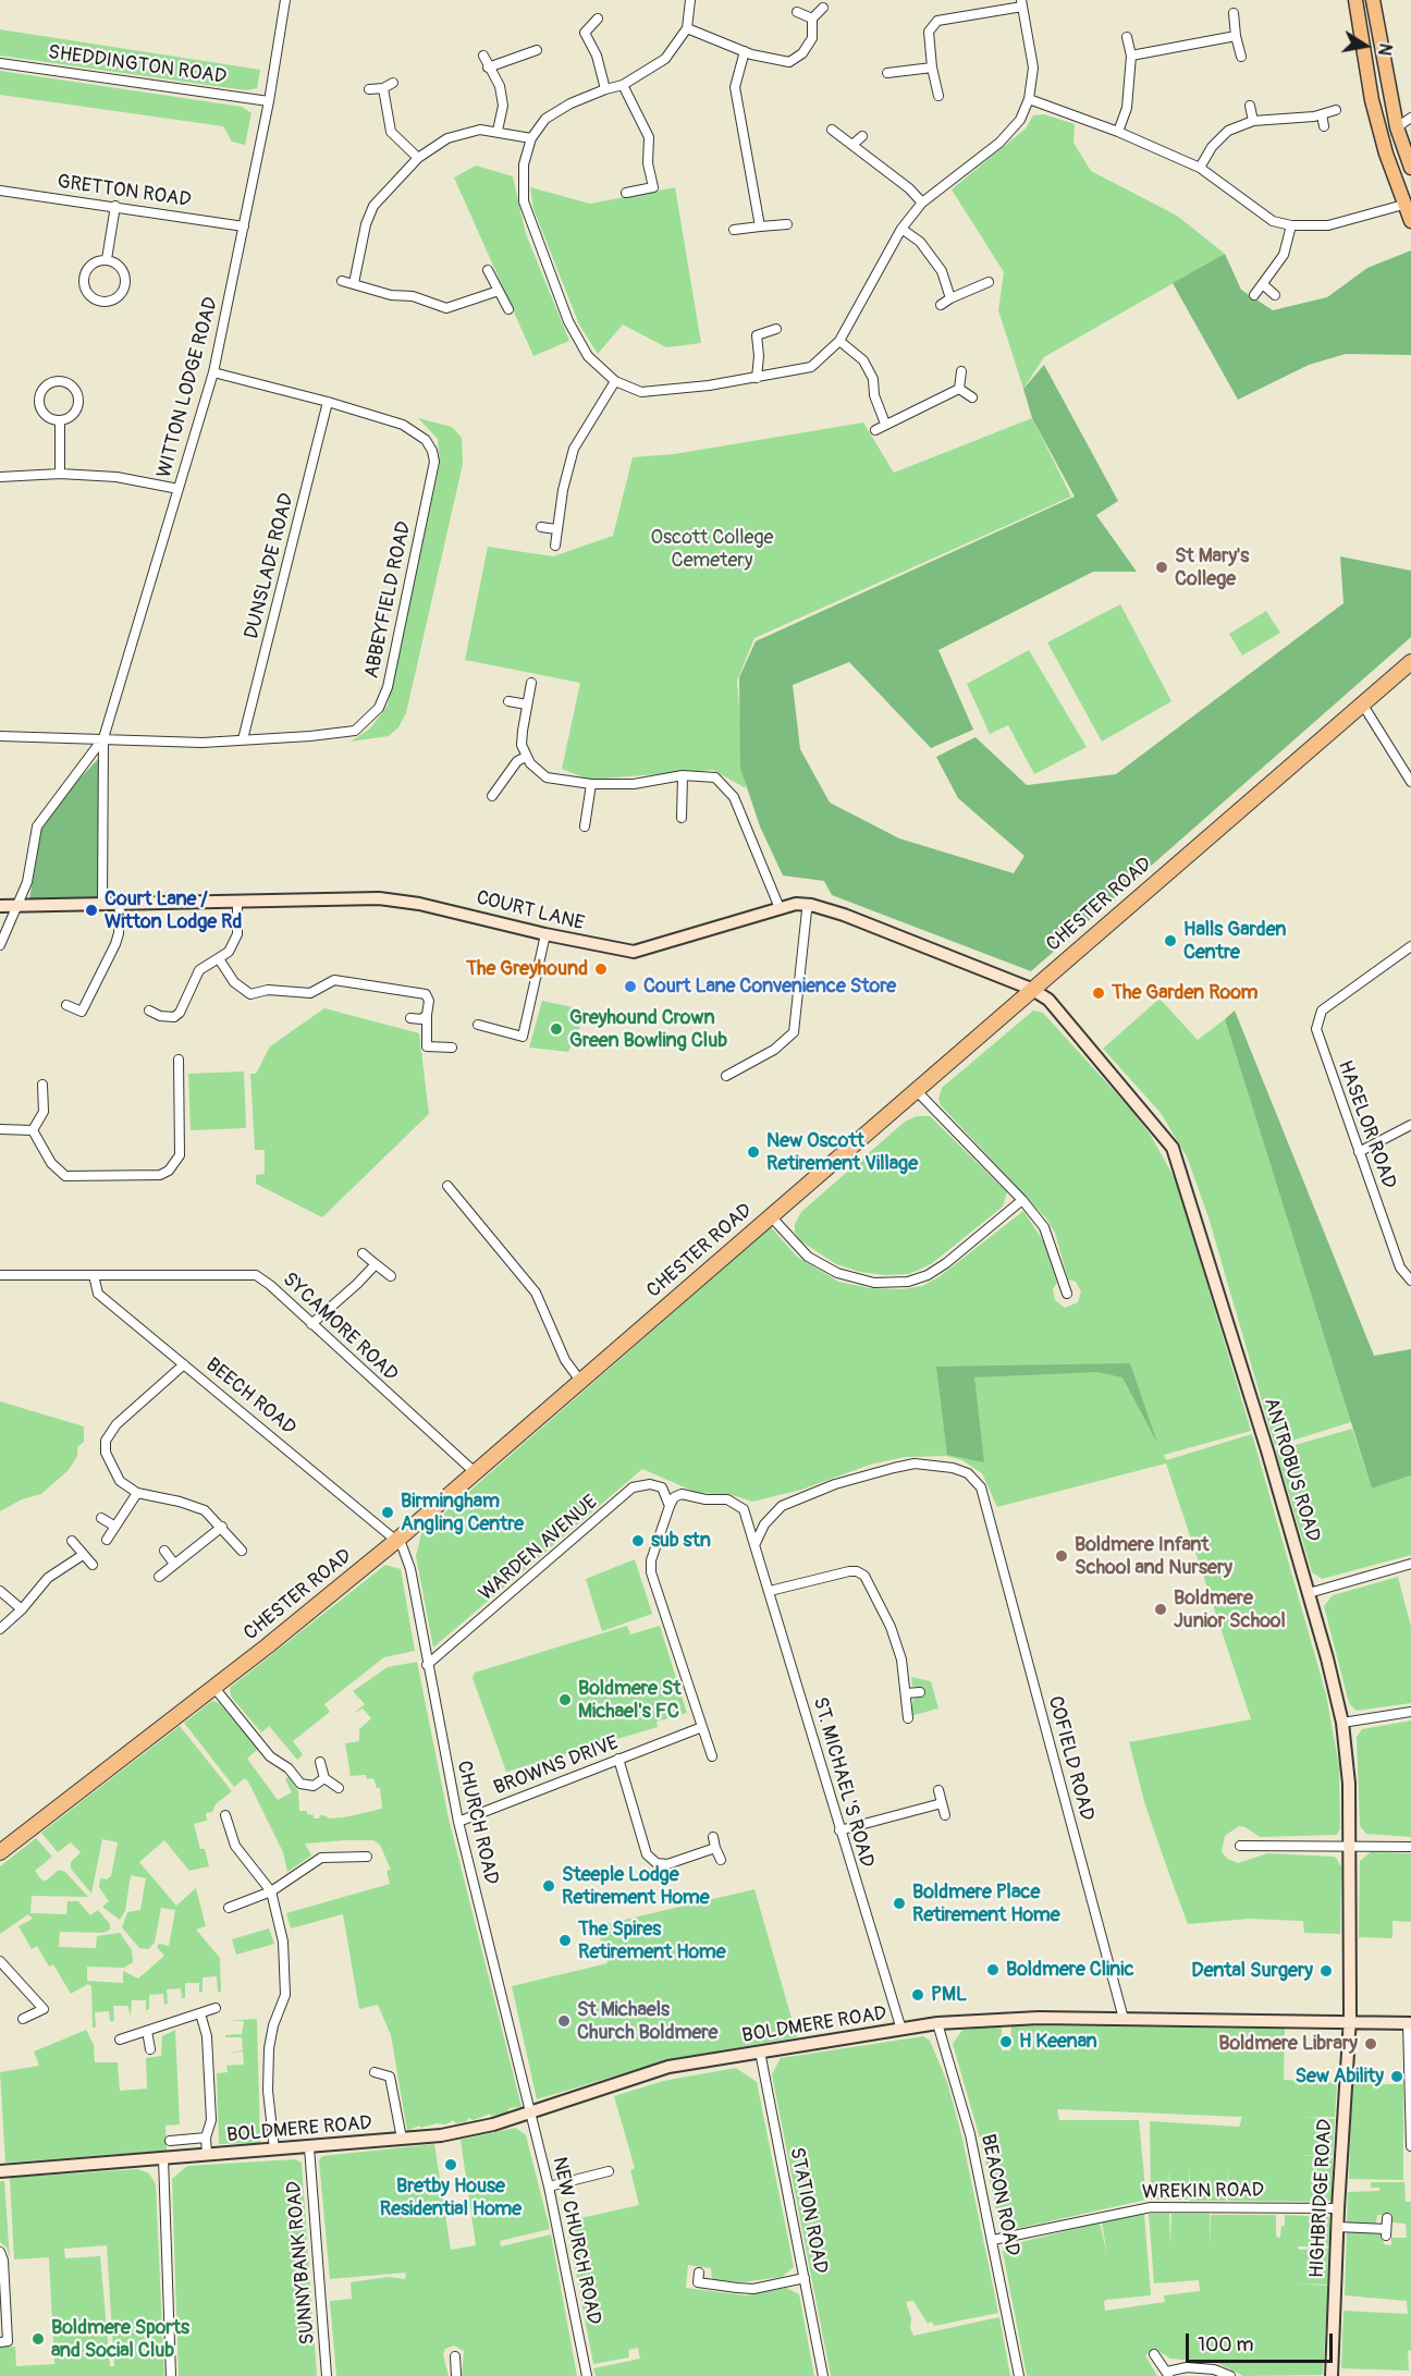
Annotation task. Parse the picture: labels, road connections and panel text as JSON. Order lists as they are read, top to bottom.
{
  "streets": {
    "highway": ["CHESTER ROAD"],
    "street": [
      "SHEDDINGTON ROAD",
      "GRETTON ROAD",
      "WITTON LODGE ROAD",
      "DUNSLADE ROAD",
      "ABBEYFIELD ROAD",
      "COURT LANE",
      "HASELOR ROAD",
      "SYCAMORE ROAD",
      "BEECH ROAD",
      "ANTROBUS ROAD",
      "WARDEN AVENUE",
      "COFIELD ROAD",
      "BROWNS DRIVE",
      "ST. MICHAEL'S ROAD",
      "CHURCH ROAD",
      "BOLDMERE ROAD",
      "WREKIN ROAD",
      "BEACON ROAD",
      "HIGHBRIDGE ROAD",
      "STATION ROAD",
      "NEW CHURCH ROAD",
      "SUNNYBANK ROAD"
    ]
  },
  "crossings": [
    ["SHEDDINGTON ROAD", "WITTON LODGE ROAD"],
    ["GRETTON ROAD", "WITTON LODGE ROAD"],
    ["WITTON LODGE ROAD", "ABBEYFIELD ROAD"],
    ["WITTON LODGE ROAD", "COURT LANE"],
    ["DUNSLADE ROAD", "ABBEYFIELD ROAD"],
    ["CHESTER ROAD", "COURT LANE"],
    ["CHESTER ROAD", "SYCAMORE ROAD"],
    ["CHESTER ROAD", "BEECH ROAD"],
    ["CHESTER ROAD", "ANTROBUS ROAD"],
    ["CHESTER ROAD", "CHURCH ROAD"],
    ["COURT LANE", "ANTROBUS ROAD"],
    ["SYCAMORE ROAD", "BEECH ROAD"],
    ["BEECH ROAD", "CHURCH ROAD"],
    ["ANTROBUS ROAD", "BOLDMERE ROAD"],
    ["ANTROBUS ROAD", "HIGHBRIDGE ROAD"],
    ["WARDEN AVENUE", "ST. MICHAEL'S ROAD"],
    ["WARDEN AVENUE", "CHURCH ROAD"],
    ["COFIELD ROAD", "ST. MICHAEL'S ROAD"],
    ["COFIELD ROAD", "BOLDMERE ROAD"],
    ["BROWNS DRIVE", "CHURCH ROAD"],
    ["ST. MICHAEL'S ROAD", "BOLDMERE ROAD"],
    ["CHURCH ROAD", "BOLDMERE ROAD"],
    ["CHURCH ROAD", "NEW CHURCH ROAD"],
    ["BOLDMERE ROAD", "BEACON ROAD"],
    ["BOLDMERE ROAD", "HIGHBRIDGE ROAD"],
    ["BOLDMERE ROAD", "STATION ROAD"],
    ["BOLDMERE ROAD", "NEW CHURCH ROAD"],
    ["BOLDMERE ROAD", "SUNNYBANK ROAD"],
    ["WREKIN ROAD", "BEACON ROAD"],
    ["WREKIN ROAD", "HIGHBRIDGE ROAD"]
  ],
  "parks": ["Oscott College Cemetery"],
  "places": [
    "St Mary's College",
    "Court Lane / Witton Lodge Rd",
    "Halls Garden Centre",
    "The Greyhound",
    "Court Lane Convenience Store",
    "The Garden Room",
    "Greyhound Crown Green Bowling Club",
    "New Oscott Retirement Village",
    "Birmingham Angling Centre",
    "sub stn",
    "Boldmere Infant School and Nursery",
    "Boldmere Junior School",
    "Boldmere St Michael's FC",
    "Steeple Lodge Retirement Home",
    "Boldmere Place Retirement Home",
    "The Spires Retirement Home",
    "Boldmere Clinic",
    "Dental Surgery",
    "PML",
    "St Michaels Church Boldmere",
    "H Keenan",
    "Boldmere Library",
    "Sew Ability",
    "Bretby House Residential Home",
    "Boldmere Sports and Social Club"
  ],
  "scale_bar": "100 m",
  "north": "right"
}
